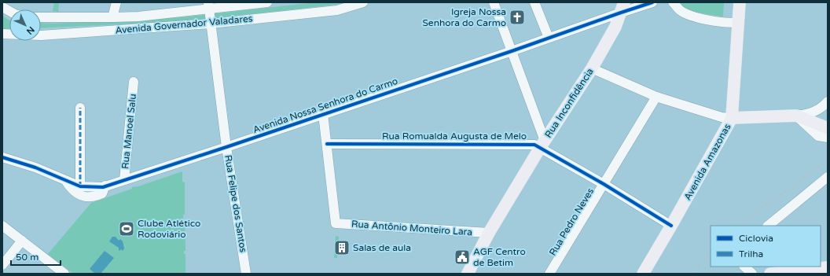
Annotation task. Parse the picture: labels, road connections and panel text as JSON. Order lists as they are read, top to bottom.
{
  "streets": {
    "main road": ["Rua Inconfidência", "Avenida Amazonas"],
    "street": [
      "Avenida Governador Valadares",
      "Avenida Nossa Senhora do Carmo",
      "Rua Manoel Salu",
      "Rua Romualda Augusta de Melo",
      "Rua Felipe dos Santos",
      "Rua Pedro Neves",
      "Rua Antônio Monteiro Lara"
    ]
  },
  "crossings": [
    ["Avenida Governador Valadares", "Rua Felipe dos Santos"],
    ["Rua Inconfidência", "Avenida Nossa Senhora do Carmo"],
    ["Rua Inconfidência", "Rua Romualda Augusta de Melo"],
    ["Rua Inconfidência", "Rua Antônio Monteiro Lara"],
    ["Avenida Nossa Senhora do Carmo", "Rua Manoel Salu"],
    ["Avenida Nossa Senhora do Carmo", "Rua Felipe dos Santos"],
    ["Rua Romualda Augusta de Melo", "Avenida Amazonas"],
    ["Rua Romualda Augusta de Melo", "Rua Pedro Neves"],
    ["Rua Romualda Augusta de Melo", "Rua Antônio Monteiro Lara"]
  ],
  "places": {
    "church": ["Igreja Nossa Senhora do Carmo"],
    "sports": ["Clube Atlético Rodoviário"],
    "building": ["Salas de aula"],
    "public building": ["AGF Centro de Betim"]
  },
  "legend": ["Ciclovia", "Trilha"],
  "scale_bar": "50 m",
  "north": "bottom right"
}
